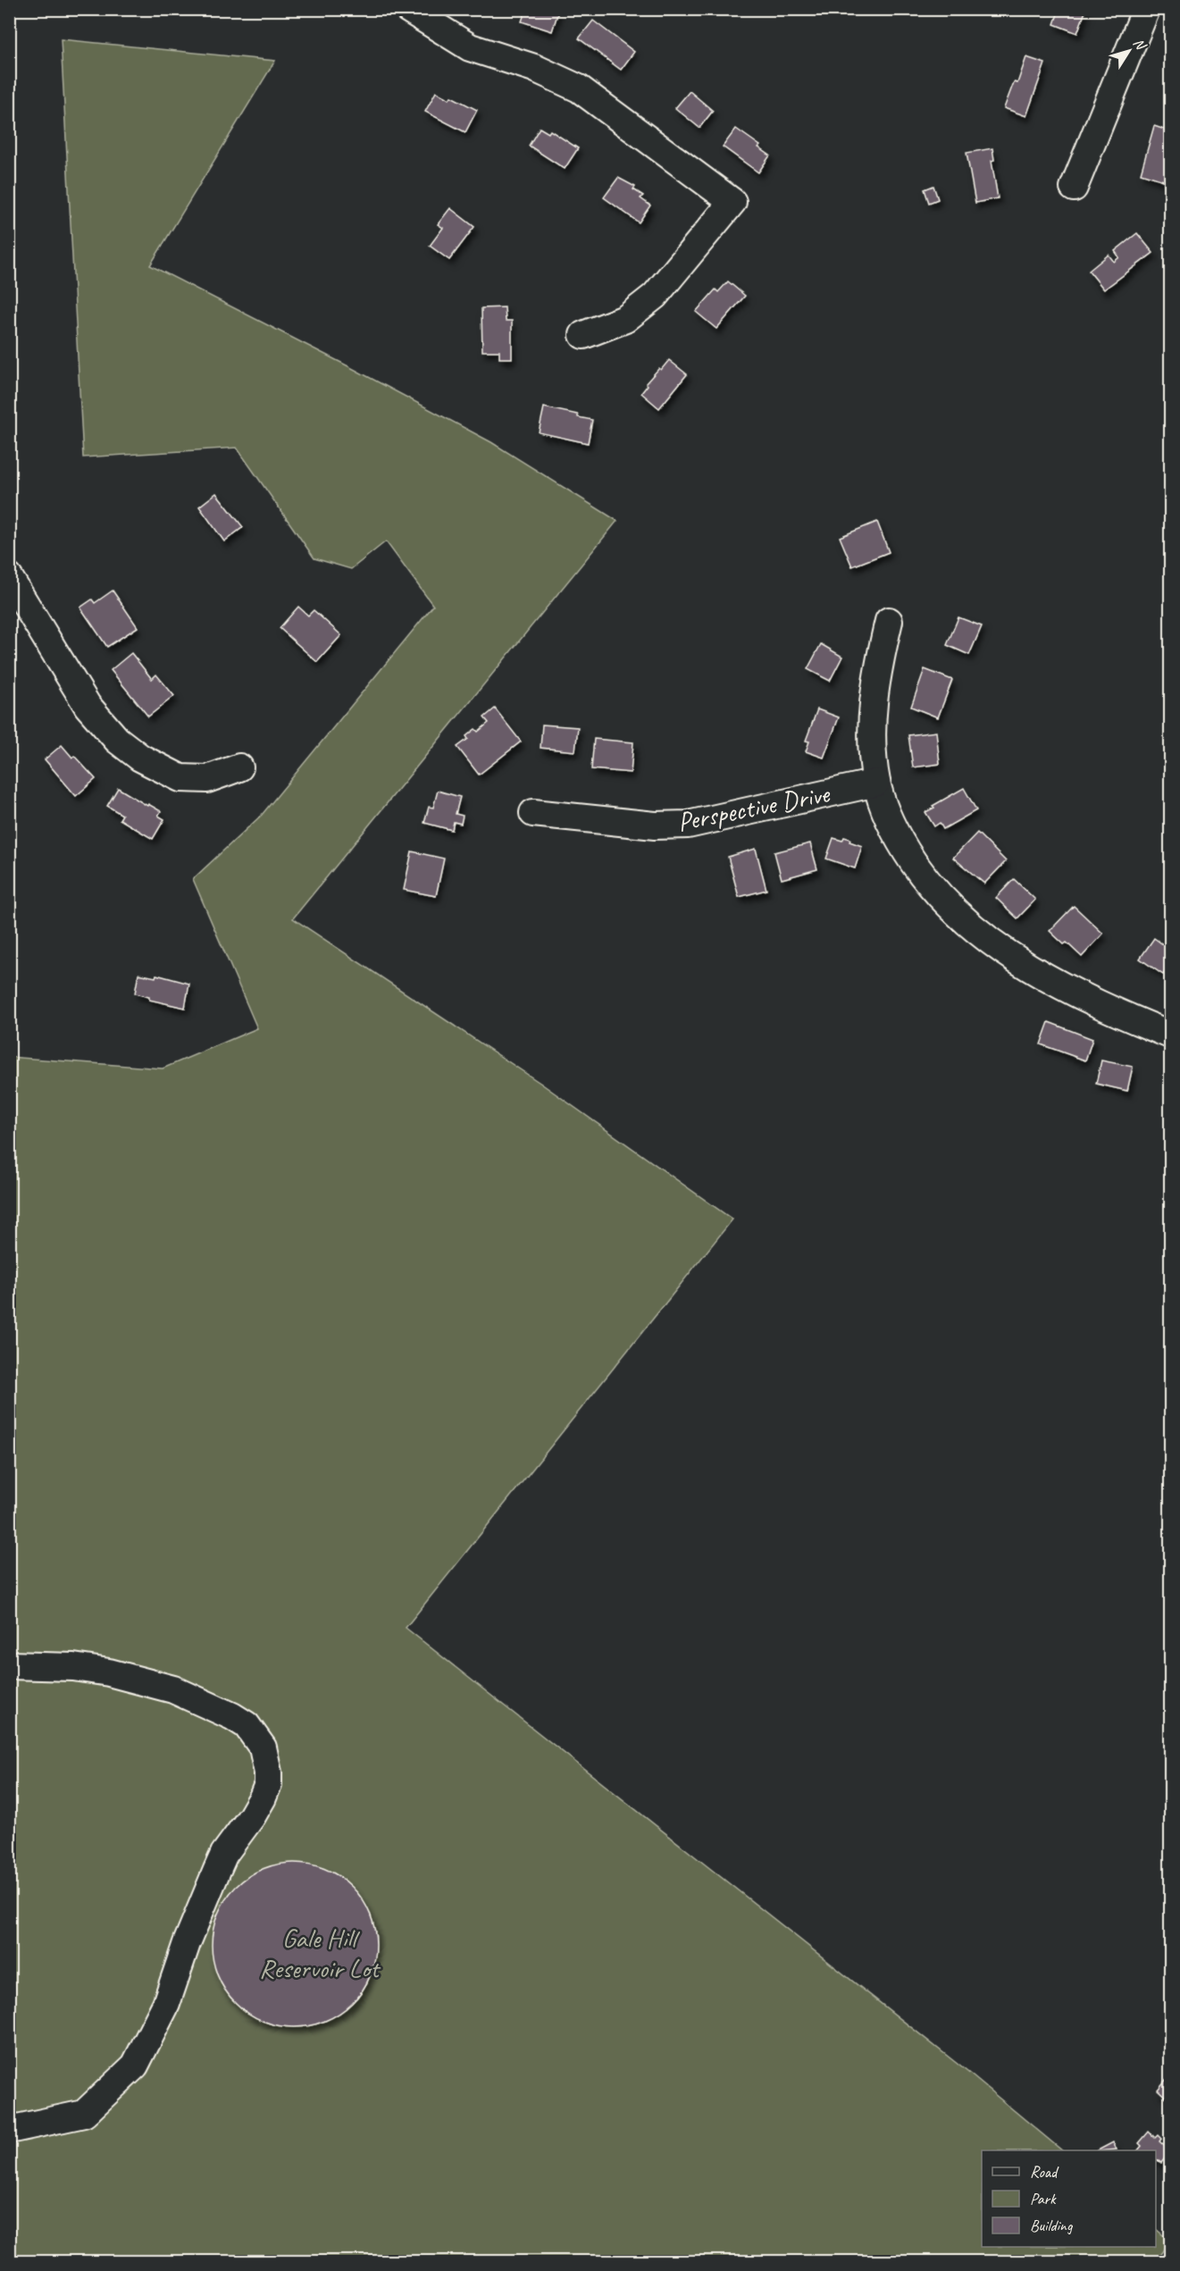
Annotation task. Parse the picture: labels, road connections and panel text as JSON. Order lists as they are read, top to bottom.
{
  "streets": {
    "street": ["Perspective Drive"]
  },
  "parks": ["Gale Hill Reservoir Lot"],
  "legend": ["Road", "Park", "Building"],
  "north": "top right"
}
